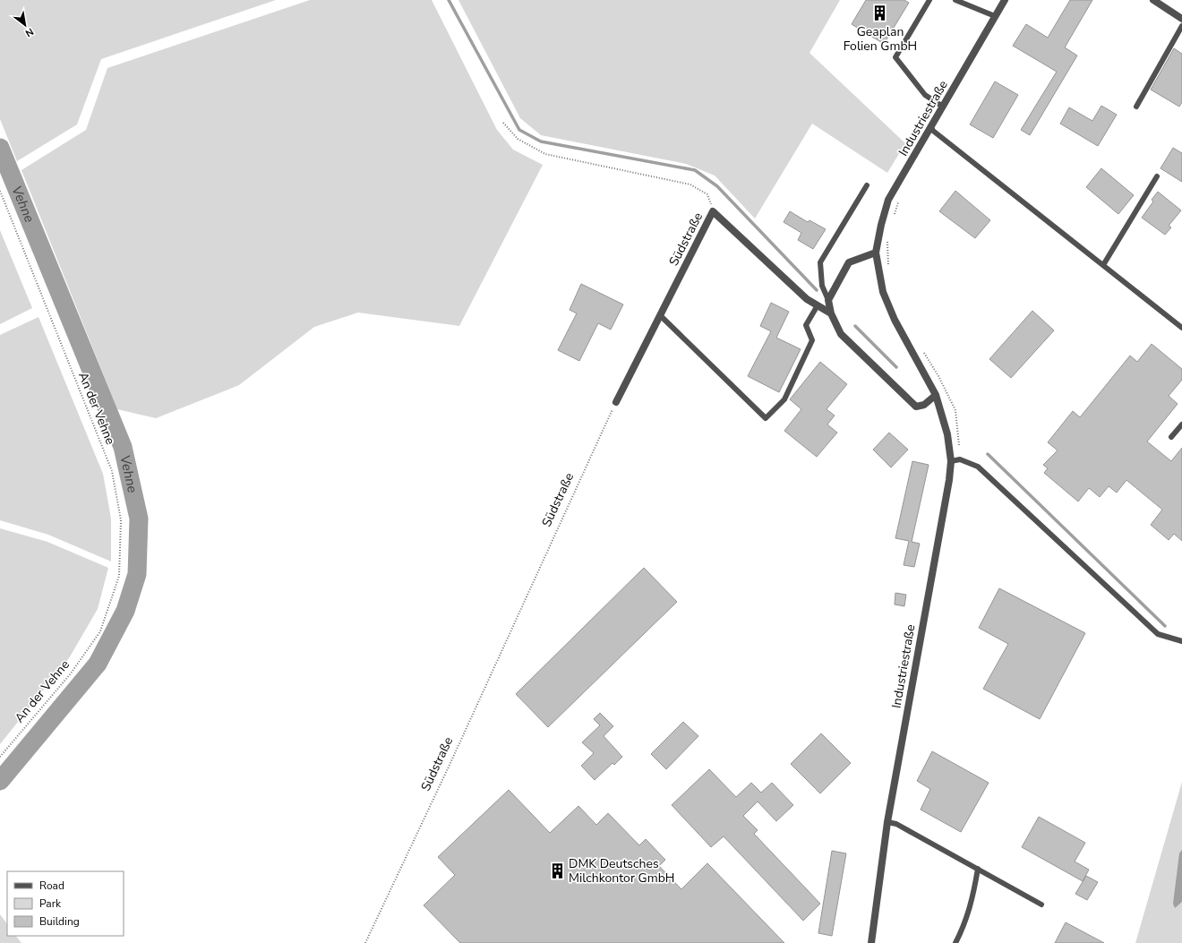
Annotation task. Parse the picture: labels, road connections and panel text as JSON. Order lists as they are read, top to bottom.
{
  "streets": {
    "street": ["Industriestraße", "Südstraße"],
    "path": ["An der Vehne"]
  },
  "water": ["Vehne"],
  "places": {
    "building": ["Geaplan Folien GmbH", "DMK Deutsches Milchkontor GmbH"]
  },
  "legend": ["Road", "Park", "Building"],
  "north": "bottom right"
}
